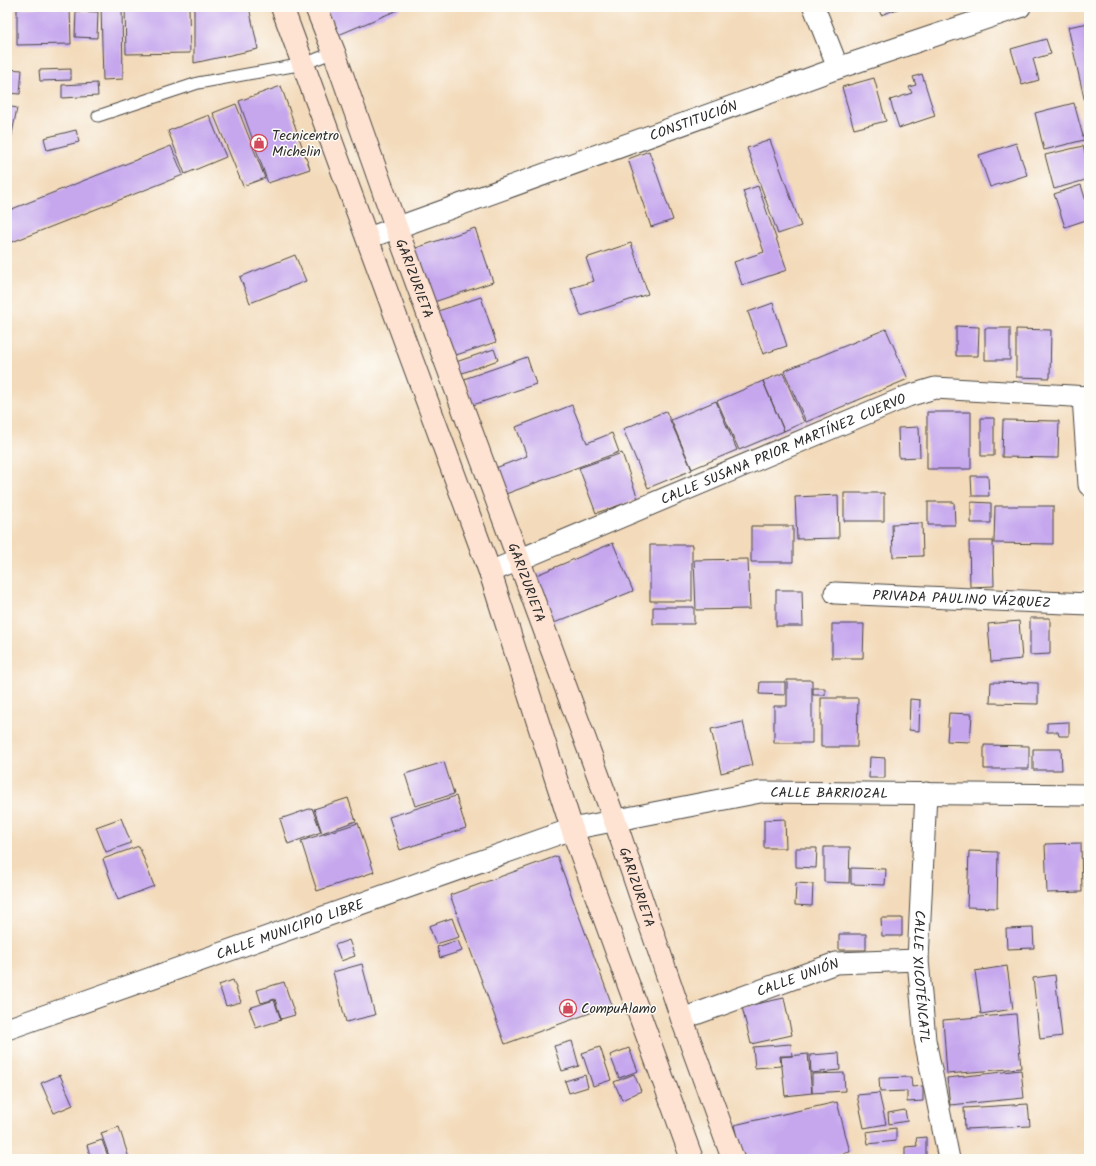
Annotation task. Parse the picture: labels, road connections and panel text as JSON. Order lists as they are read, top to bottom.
{
  "streets": {
    "main road": ["GARIZURIETA"],
    "street": [
      "CONSTITUCIÓN",
      "CALLE SUSANA PRIOR MARTÍNEZ CUERVO",
      "PRIVADA PAULINO VÁZQUEZ",
      "CALLE BARRIOZAL",
      "CALLE MUNICIPIO LIBRE",
      "CALLE XICOTÉNCATL",
      "CALLE UNIÓN"
    ]
  },
  "crossings": [
    ["CONSTITUCIÓN", "GARIZURIETA"],
    ["GARIZURIETA", "CALLE SUSANA PRIOR MARTÍNEZ CUERVO"],
    ["GARIZURIETA", "CALLE BARRIOZAL"],
    ["GARIZURIETA", "CALLE UNIÓN"],
    ["CALLE BARRIOZAL", "CALLE MUNICIPIO LIBRE"],
    ["CALLE BARRIOZAL", "CALLE XICOTÉNCATL"],
    ["CALLE XICOTÉNCATL", "CALLE UNIÓN"]
  ],
  "places": {
    "shop": ["Tecnicentro Michelin", "CompuAlamo"]
  }
}
